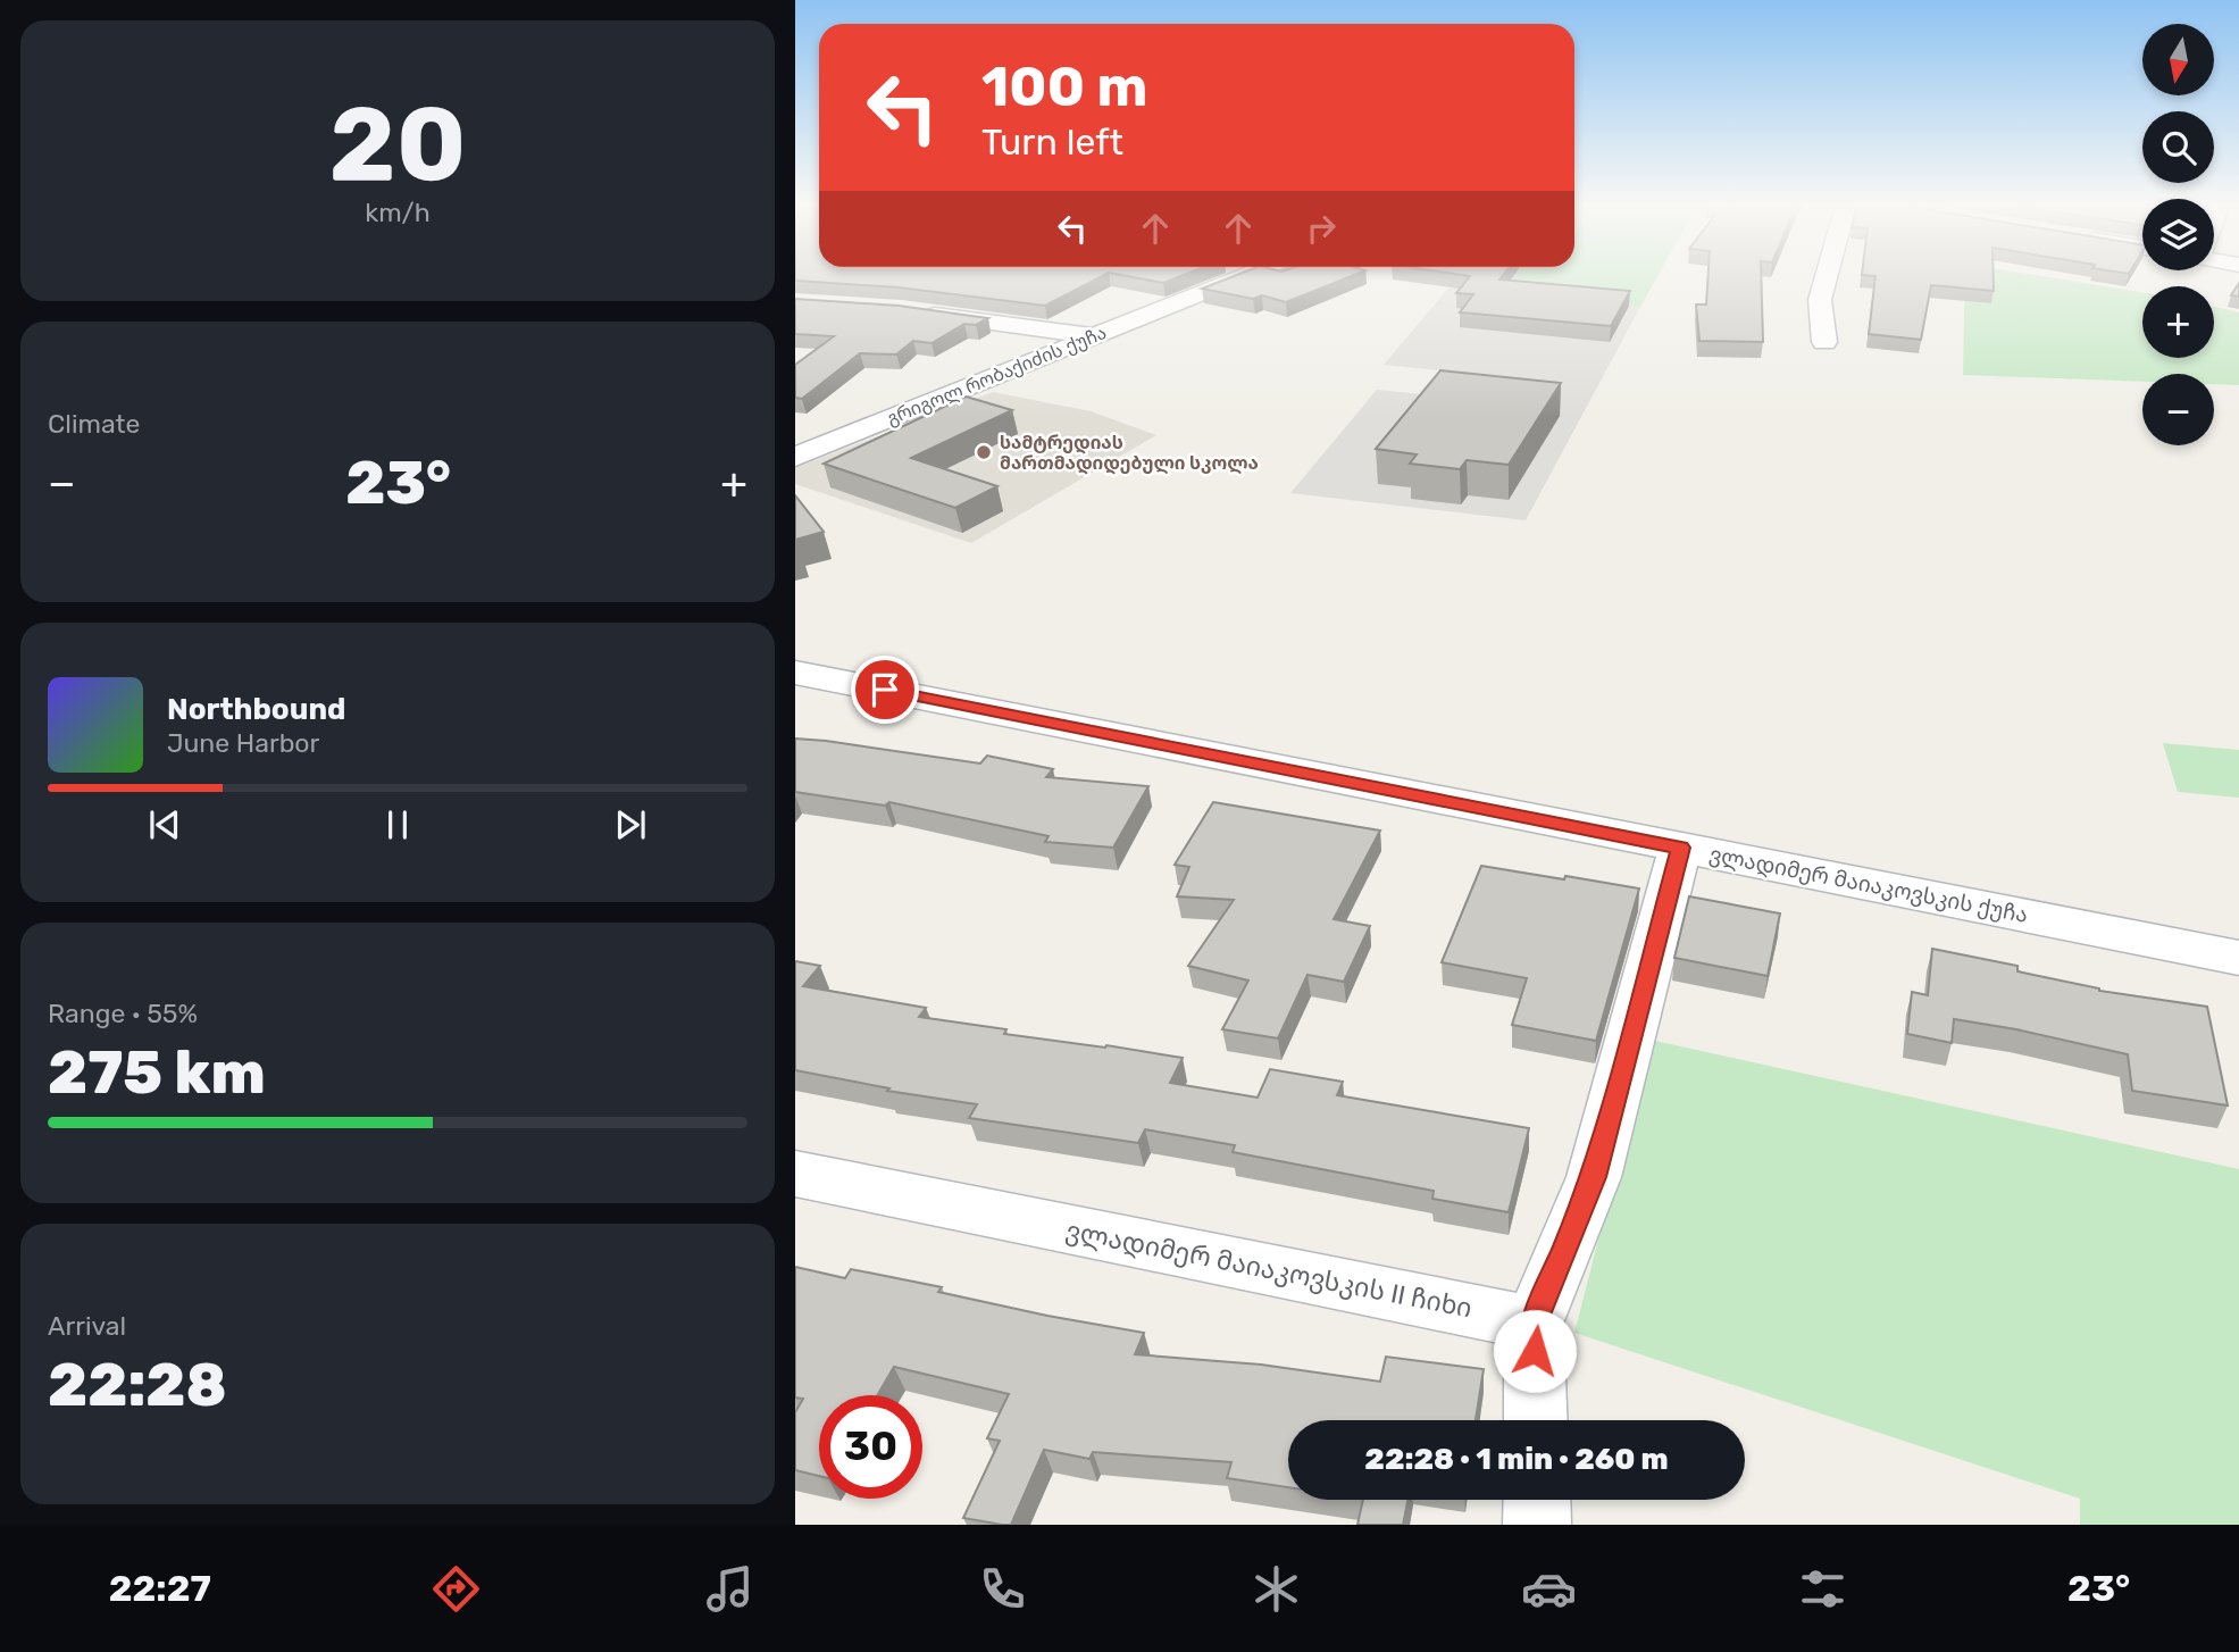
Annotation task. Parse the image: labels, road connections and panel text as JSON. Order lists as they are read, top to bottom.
{
  "streets": {
    "street": ["გრიგოლ რობაქიძის ქუჩა", "ვლადიმერ მაიაკოვსკის ქუჩა", "ვლადიმერ მაიაკოვსკის II ჩიხი"]
  },
  "places": ["სამტრედიას მართმადიდებული სკოლა"],
  "north": "bottom",
  "page": {
    "tile": [
      ["20", "km/h"],
      "Climate",
      ["Range · 55%", "275 km"],
      ["Arrival", "22:28"]
    ],
    "map_buttons": ["+", "−"],
    "turn": ["100 m", "Turn left"],
    "heat": ["−", "23°", "+"],
    "song": ["Northbound", "June Harbor"],
    "limit": "30",
    "trip": "22:28 · 1 min · 260 m",
    "tabs": ["22:27", "23°"]
  }
}
